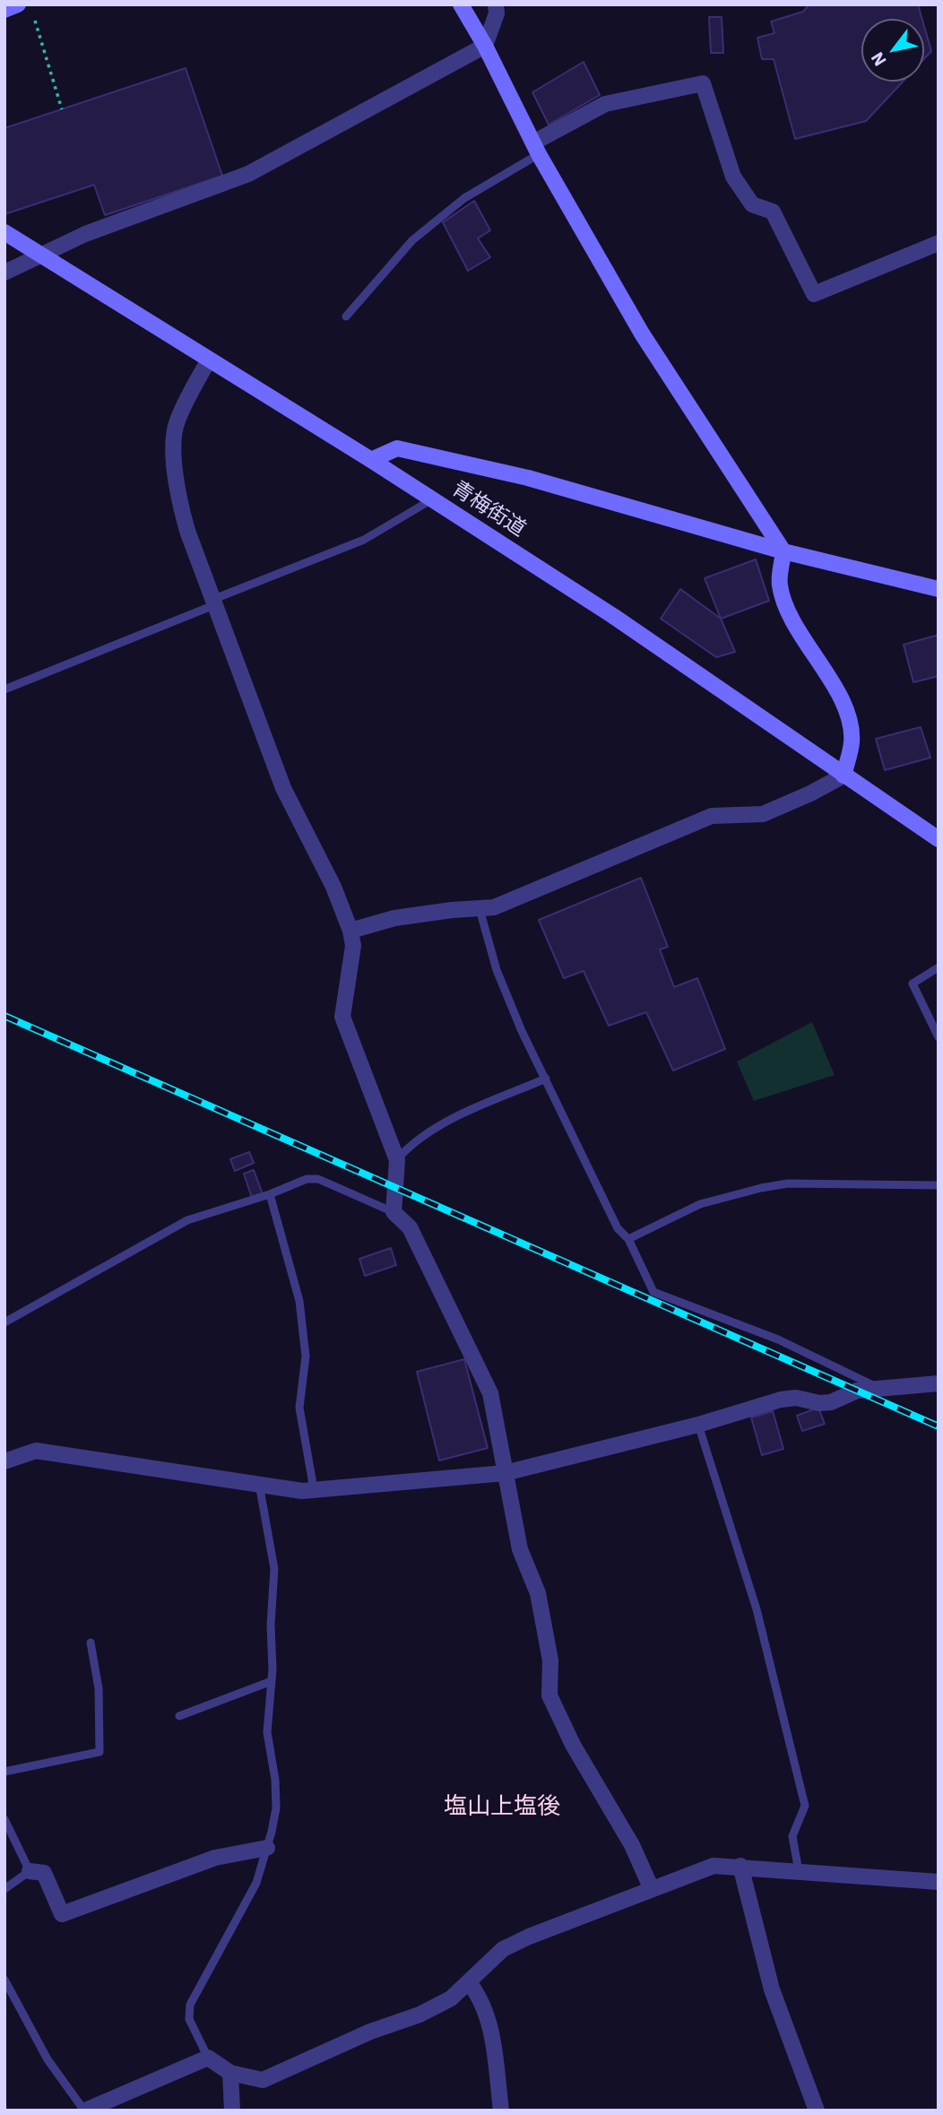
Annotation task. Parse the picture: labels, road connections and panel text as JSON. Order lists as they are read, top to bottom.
{
  "streets": {
    "street": ["青梅街道"]
  },
  "districts": ["塩山上塩後"],
  "north": "bottom left"
}
